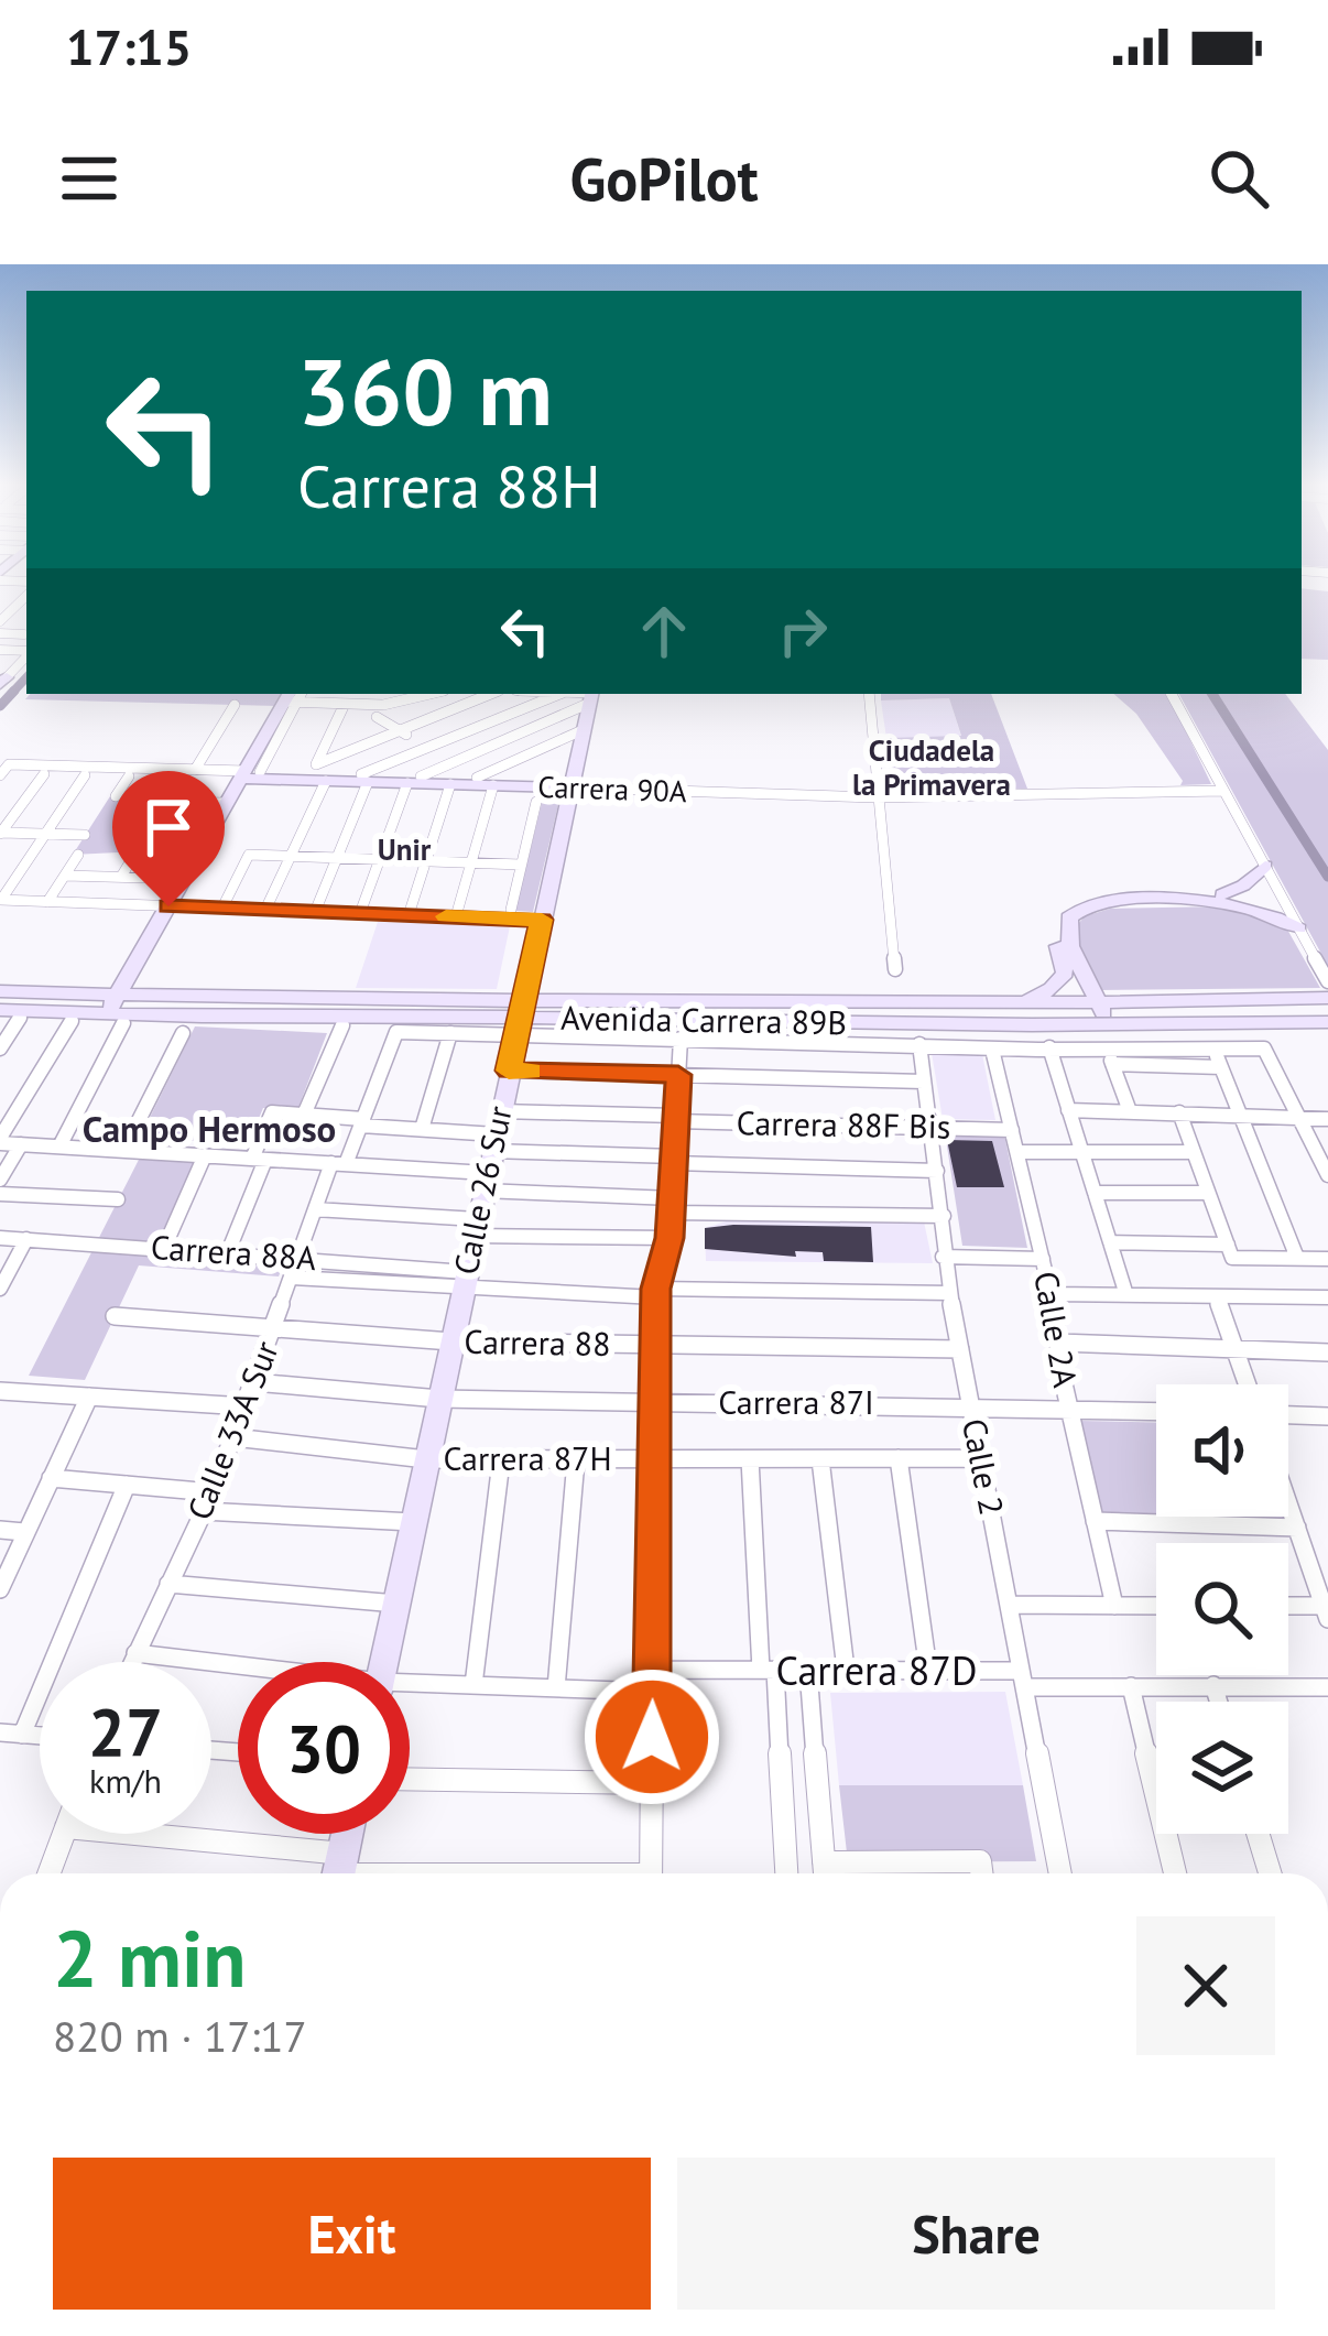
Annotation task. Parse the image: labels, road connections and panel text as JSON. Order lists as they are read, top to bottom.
{
  "streets": {
    "main road": ["Carrera 90A", "Avenida Carrera 89B", "Calle 26 Sur"],
    "street": [
      "Carrera 88F Bis",
      "Carrera 88A",
      "Calle 2A",
      "Carrera 88",
      "Carrera 87I",
      "Calle 33A Sur",
      "Carrera 87H",
      "Calle 2",
      "Carrera 87D"
    ]
  },
  "crossings": [
    ["Carrera 90A", "Calle 26 Sur"],
    ["Avenida Carrera 89B", "Calle 26 Sur"],
    ["Carrera 88F Bis", "Calle 26 Sur"],
    ["Carrera 88F Bis", "Calle 2A"],
    ["Carrera 88F Bis", "Calle 2"],
    ["Calle 26 Sur", "Carrera 88A"],
    ["Calle 26 Sur", "Carrera 88"],
    ["Calle 26 Sur", "Carrera 87I"],
    ["Calle 26 Sur", "Carrera 87H"],
    ["Carrera 88A", "Calle 33A Sur"],
    ["Calle 2A", "Carrera 87I"],
    ["Carrera 88", "Calle 33A Sur"],
    ["Carrera 88", "Calle 2"],
    ["Carrera 87I", "Calle 33A Sur"],
    ["Carrera 87I", "Calle 2"],
    ["Calle 33A Sur", "Carrera 87H"],
    ["Calle 33A Sur", "Carrera 87D"],
    ["Carrera 87H", "Calle 2"],
    ["Calle 2", "Carrera 87D"]
  ],
  "districts": ["Ciudadela la Primavera", "Unir", "Campo Hermoso"],
  "page": {
    "status": "17:15",
    "header": "GoPilot",
    "turn": ["360 m", "Carrera 88H"],
    "speed": "27 km/h",
    "limit": "30",
    "heading": ["2 min", "820 m · 17:17"],
    "buttons": ["Exit", "Share"]
  }
}
